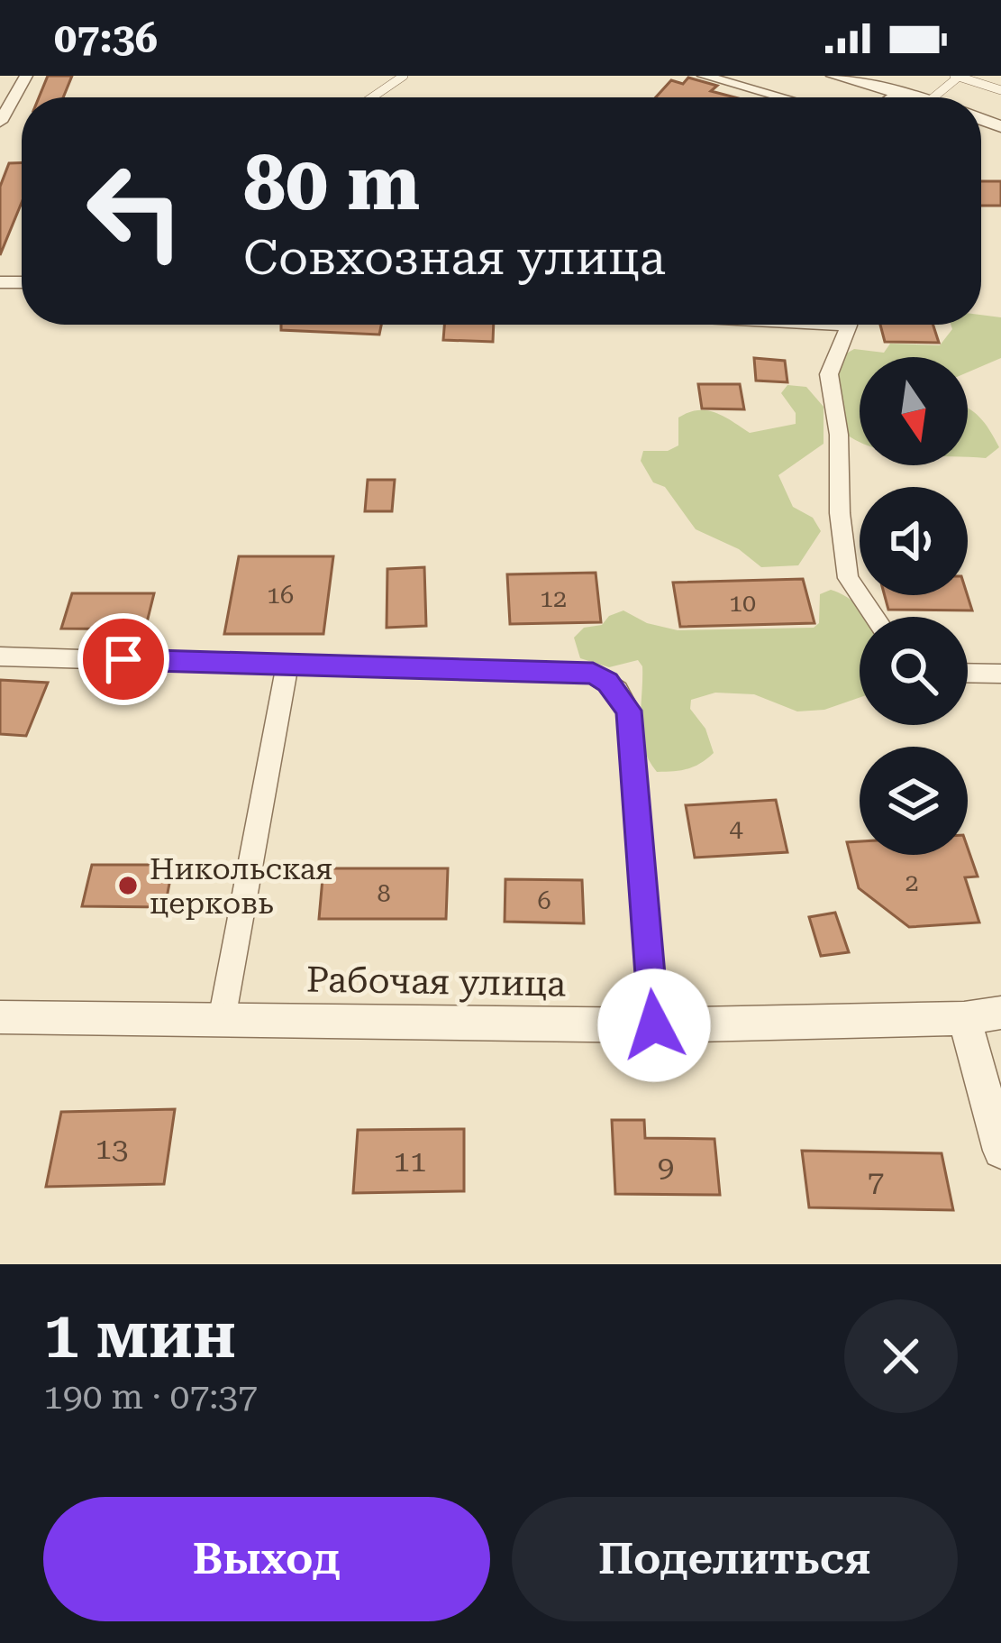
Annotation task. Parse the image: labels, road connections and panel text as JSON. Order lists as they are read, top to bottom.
{
  "streets": {
    "street": ["Рабочая улица"]
  },
  "places": ["Никольская церковь"],
  "house_numbers": [
    "16",
    "12",
    "10",
    "4",
    "2",
    "8",
    "6",
    "13",
    "11",
    "9",
    "7"
  ],
  "north": "bottom",
  "page": {
    "status": "07:36",
    "turn": ["80 m", "Совхозная улица"],
    "heading": ["1 мин", "190 m · 07:37"],
    "buttons": ["Выход", "Поделиться"]
  }
}
